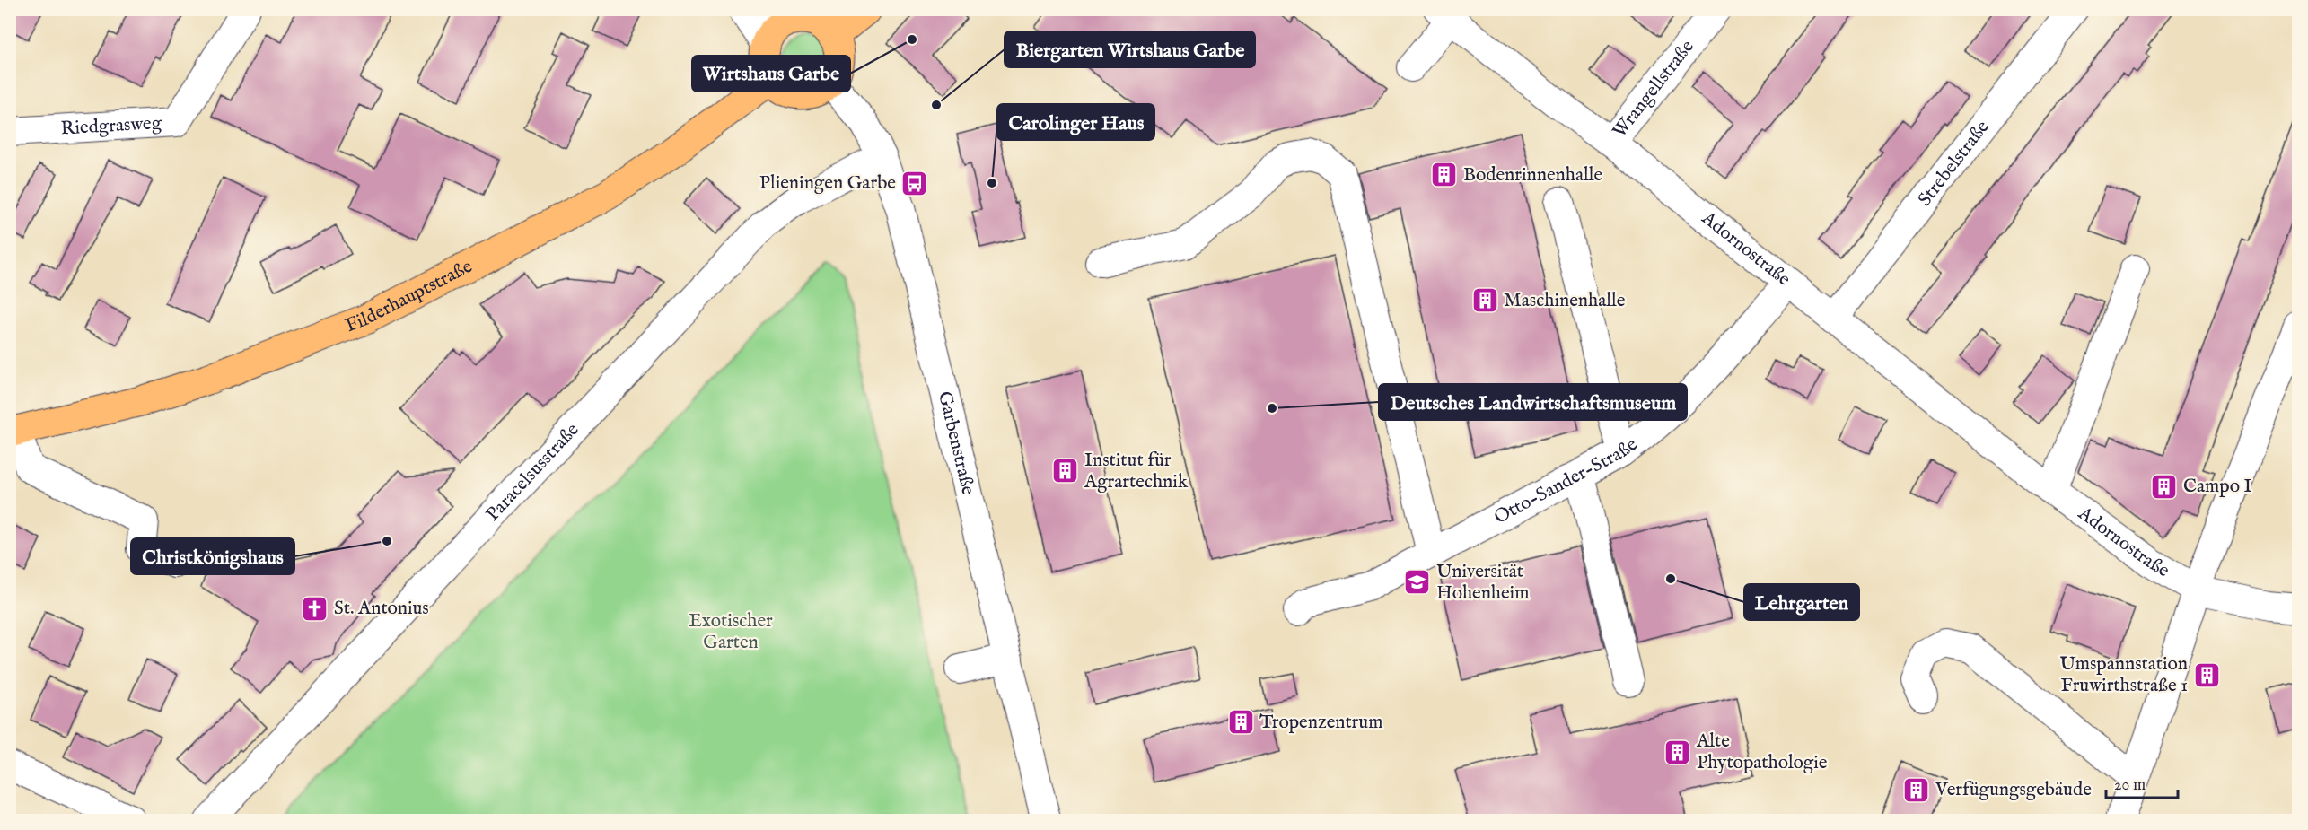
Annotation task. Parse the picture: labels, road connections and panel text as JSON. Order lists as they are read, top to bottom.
{
  "streets": {
    "main road": ["Filderhauptstraße"],
    "street": [
      "Wrangellstraße",
      "Riedgrasweg",
      "Strebelstraße",
      "Adornostraße",
      "Garbenstraße",
      "Paracelsusstraße",
      "Otto-Sander-Straße"
    ]
  },
  "crossings": [
    ["Wrangellstraße", "Adornostraße"],
    ["Strebelstraße", "Adornostraße"],
    ["Adornostraße", "Otto-Sander-Straße"],
    ["Filderhauptstraße", "Garbenstraße"],
    ["Garbenstraße", "Paracelsusstraße"]
  ],
  "parks": ["Exotischer Garten"],
  "places": {
    "other": [
      "Wirtshaus Garbe",
      "Biergarten Wirtshaus Garbe",
      "Carolinger Haus",
      "Deutsches Landwirtschaftsmuseum",
      "Christkönigshaus",
      "Lehrgarten"
    ],
    "building": [
      "Bodenrinnenhalle",
      "Maschinenhalle",
      "Institut für Agrartechnik",
      "Campo I",
      "Umspannstation Fruwirthstraße 1",
      "Tropenzentrum",
      "Alte Phytopathologie",
      "Verfügungsgebäude"
    ],
    "bus stop": ["Plieningen Garbe"],
    "school or university": ["Universität Hohenheim"],
    "church": ["St. Antonius"]
  },
  "scale_bar": "20 m"
}
